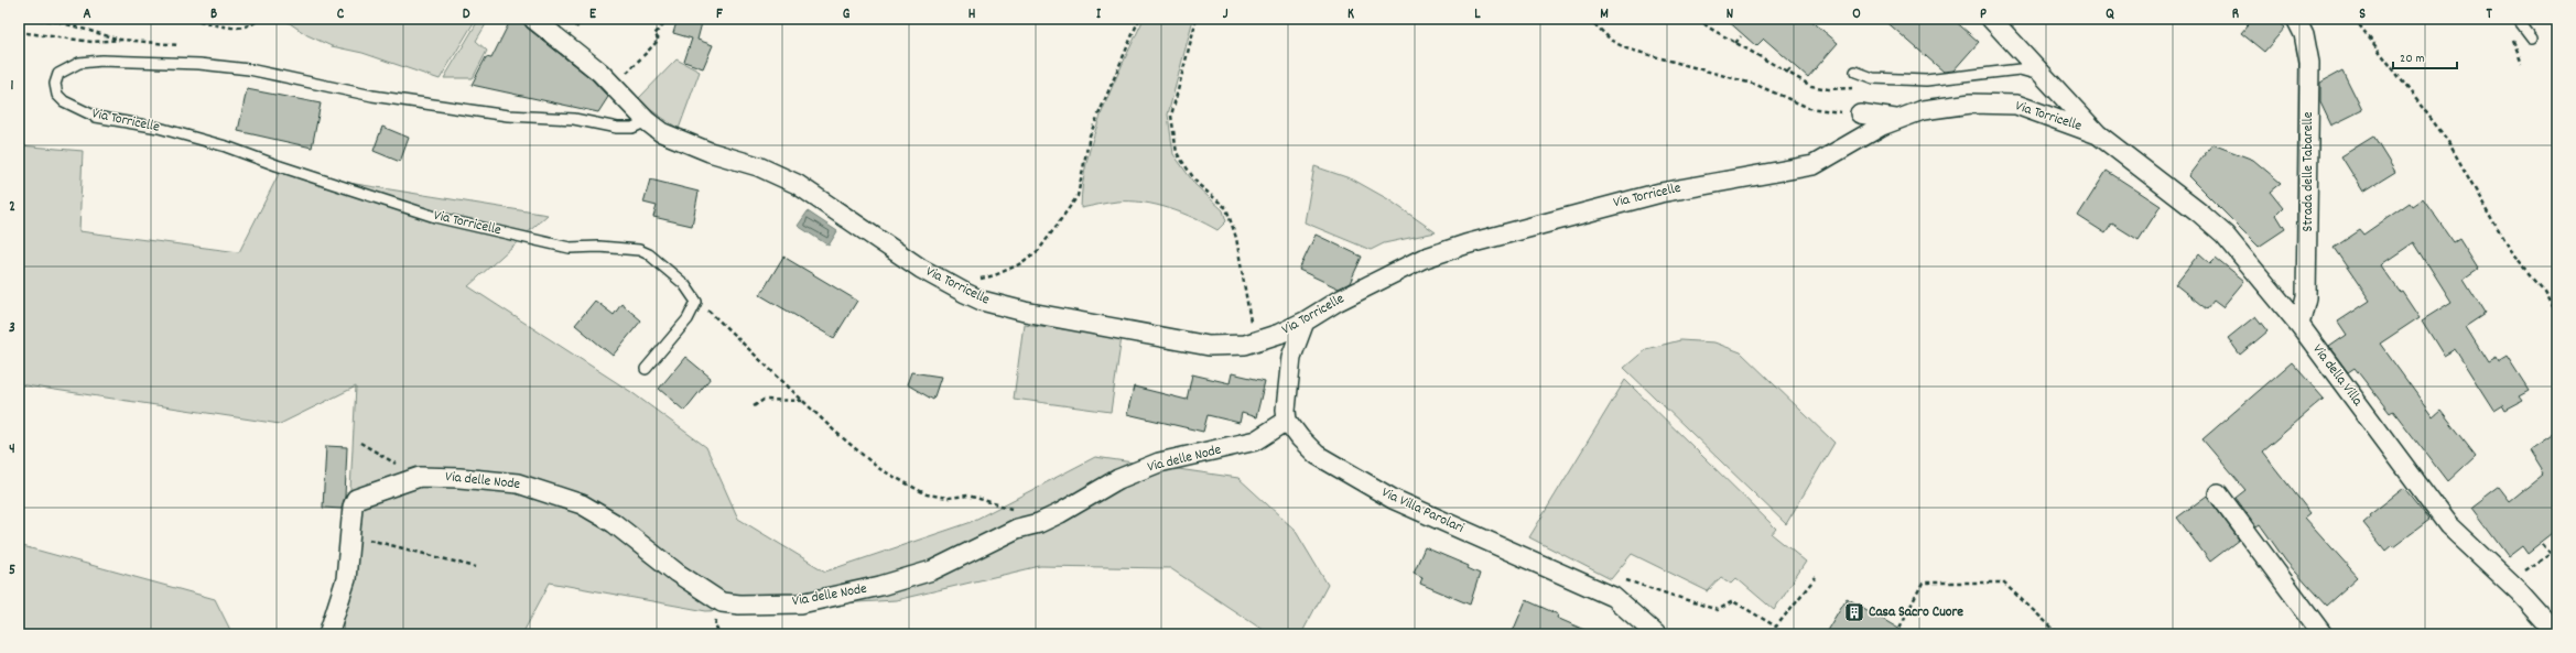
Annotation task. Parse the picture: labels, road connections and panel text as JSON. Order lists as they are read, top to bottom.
{
  "streets": {
    "street": [
      "Via Torricelle",
      "Strada delle Tabarelle",
      "Via della Villa",
      "Via delle Node",
      "Via Villa Parolari"
    ]
  },
  "crossings": [
    ["Via Torricelle", "Via della Villa"],
    ["Strada delle Tabarelle", "Via della Villa"],
    ["Via delle Node", "Via Villa Parolari"]
  ],
  "places": {
    "building": ["Casa Sacro Cuore"]
  },
  "scale_bar": "20 m",
  "grid": {
    "columns": [
      "A",
      "B",
      "C",
      "D",
      "E",
      "F",
      "G",
      "H",
      "I",
      "J",
      "K",
      "L",
      "M",
      "N",
      "O",
      "P",
      "Q",
      "R",
      "S",
      "T"
    ],
    "rows": [
      "1",
      "2",
      "3",
      "4",
      "5"
    ]
  }
}
